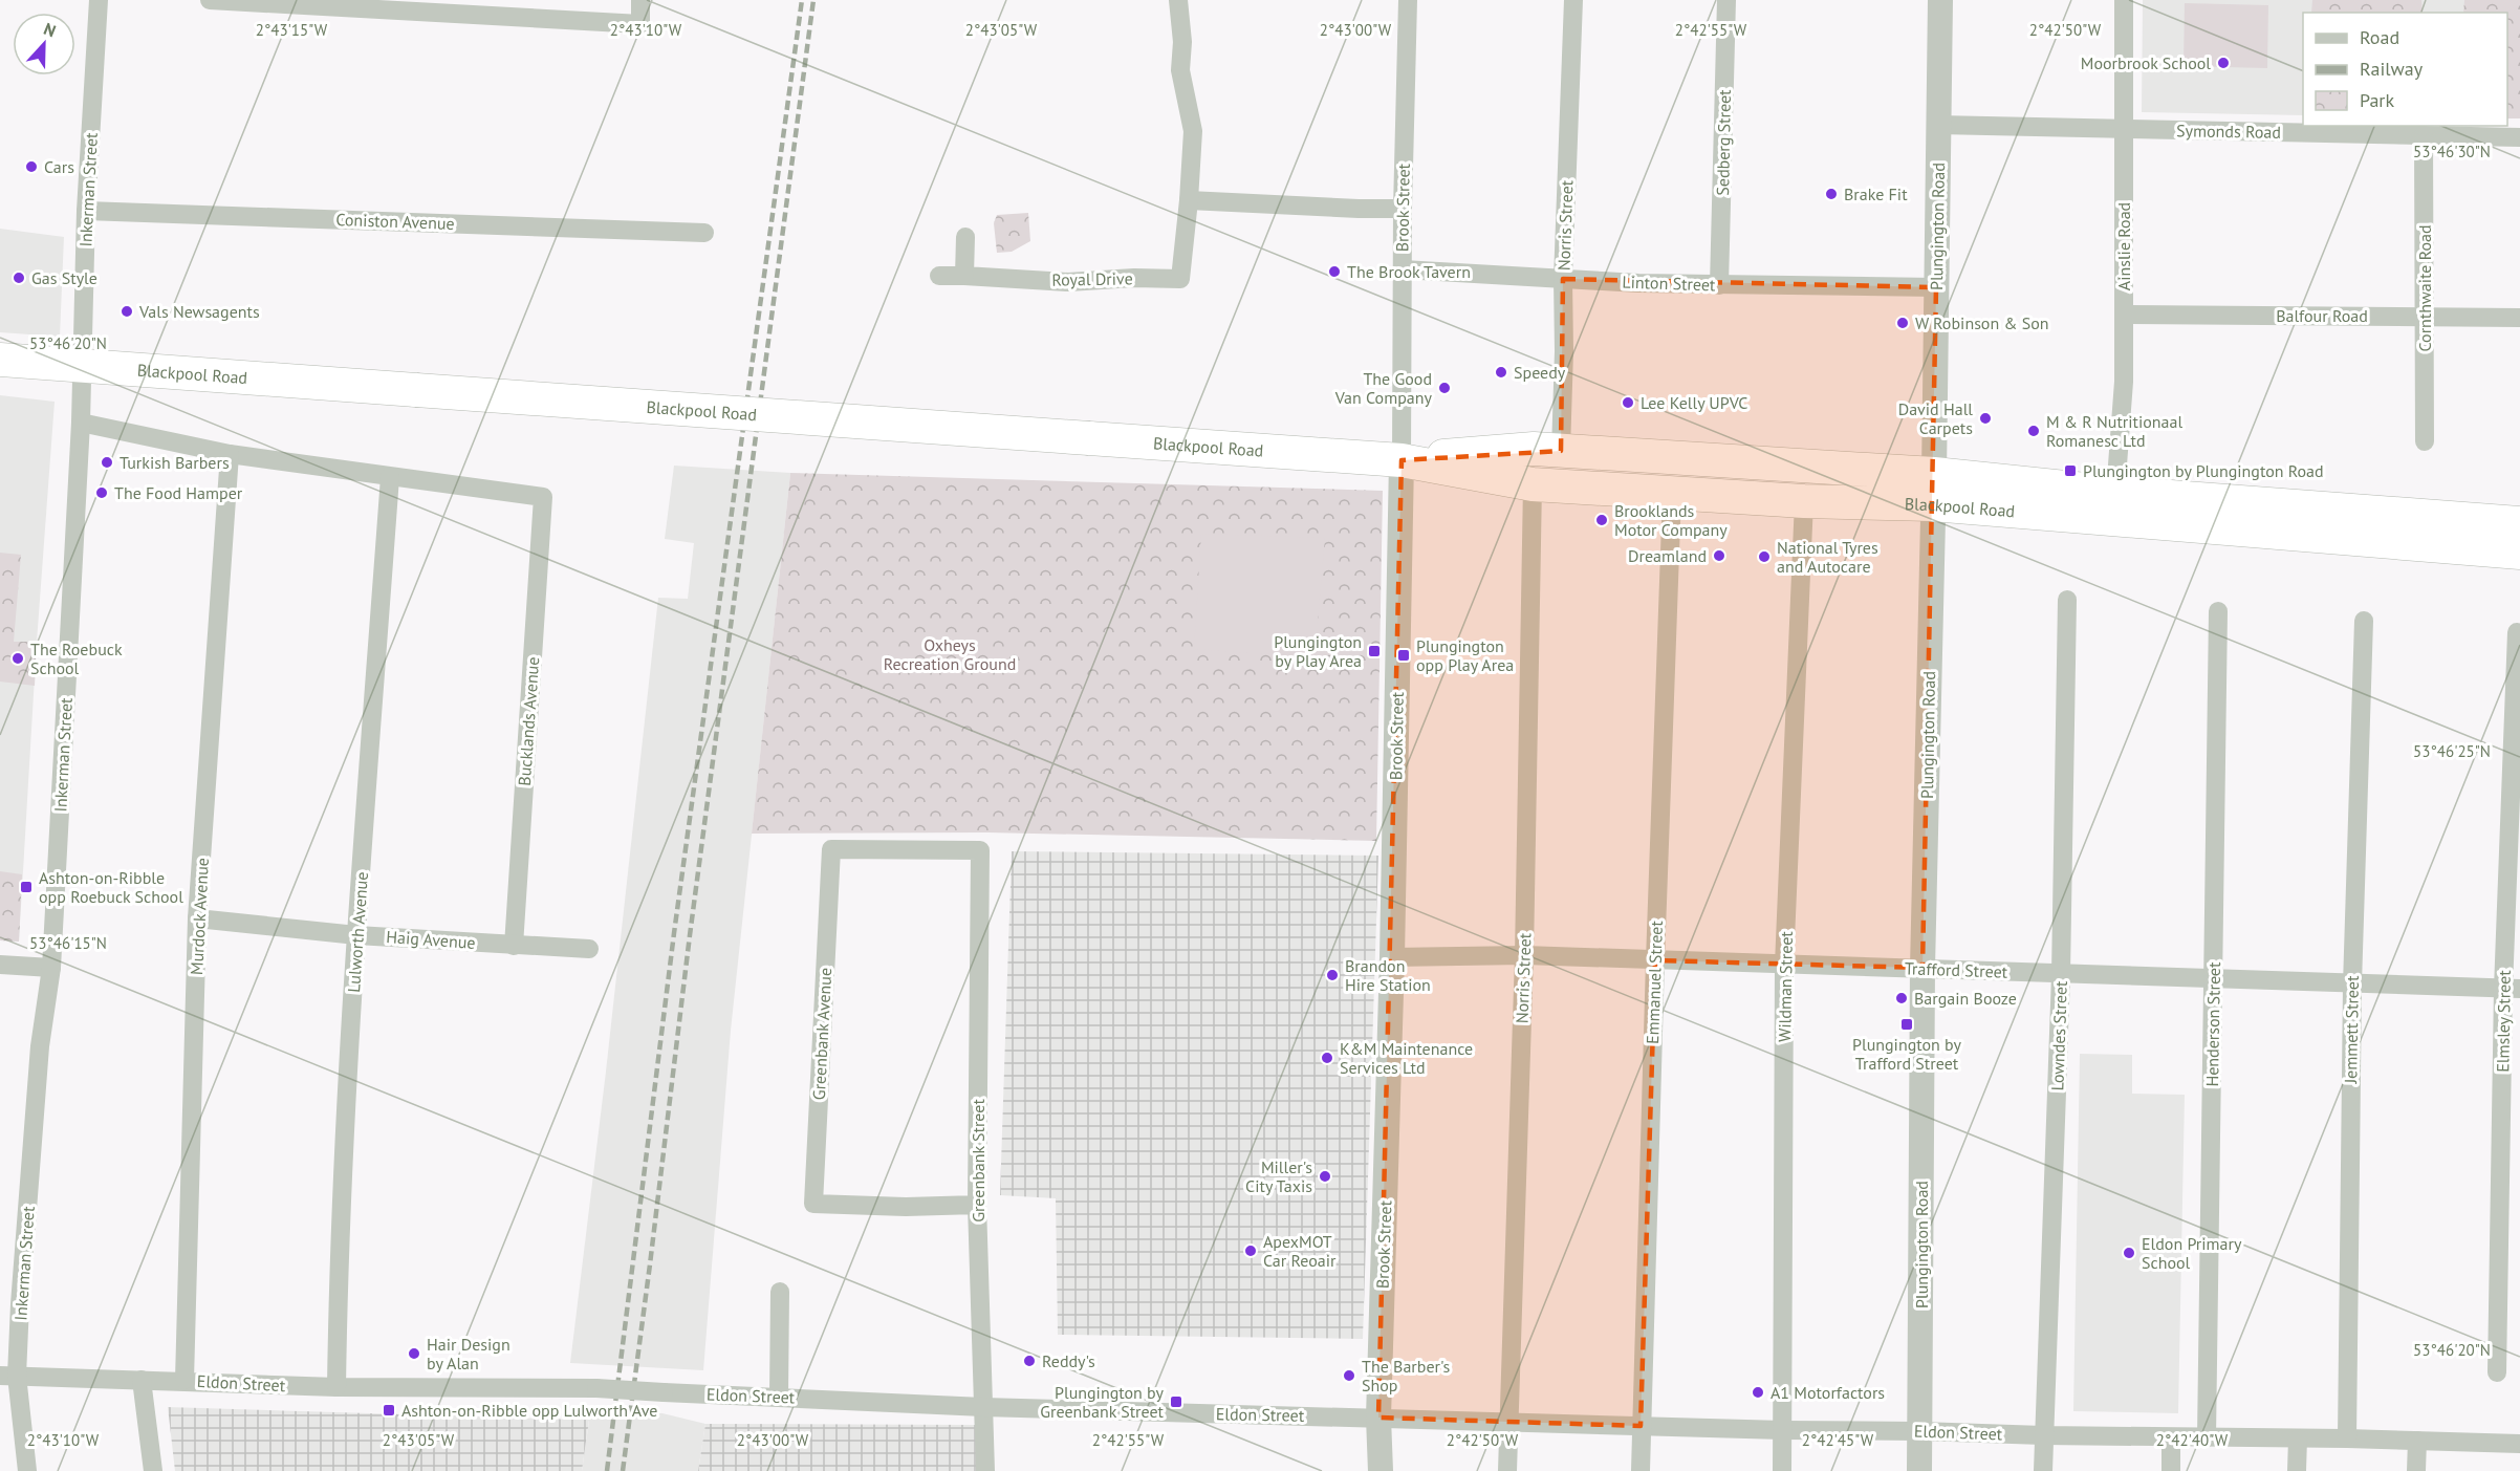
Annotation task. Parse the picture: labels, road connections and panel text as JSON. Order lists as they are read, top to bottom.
{
  "streets": {
    "highway": ["Blackpool Road"],
    "street": [
      "Symonds Road",
      "Sedberg Street",
      "Inkerman Street",
      "Brook Street",
      "Coniston Avenue",
      "Norris Street",
      "Plungington Road",
      "Ainslie Road",
      "Royal Drive",
      "Linton Street",
      "Cornthwaite Road",
      "Balfour Road",
      "Bucklands Avenue",
      "Murdock Avenue",
      "Lulworth Avenue",
      "Haig Avenue",
      "Trafford Street",
      "Emmanuel Street",
      "Wildman Street",
      "Elmsley Street",
      "Henderson Street",
      "Jemmett Street",
      "Greenbank Avenue",
      "Lowndes Street",
      "Greenbank Street",
      "Eldon Street"
    ]
  },
  "crossings": [
    ["Symonds Road", "Plungington Road"],
    ["Symonds Road", "Ainslie Road"],
    ["Symonds Road", "Cornthwaite Road"],
    ["Sedberg Street", "Linton Street"],
    ["Inkerman Street", "Coniston Avenue"],
    ["Inkerman Street", "Blackpool Road"],
    ["Inkerman Street", "Eldon Street"],
    ["Brook Street", "Linton Street"],
    ["Brook Street", "Blackpool Road"],
    ["Brook Street", "Trafford Street"],
    ["Brook Street", "Eldon Street"],
    ["Norris Street", "Linton Street"],
    ["Norris Street", "Blackpool Road"],
    ["Norris Street", "Trafford Street"],
    ["Norris Street", "Eldon Street"],
    ["Plungington Road", "Linton Street"],
    ["Plungington Road", "Blackpool Road"],
    ["Plungington Road", "Trafford Street"],
    ["Plungington Road", "Eldon Street"],
    ["Ainslie Road", "Balfour Road"],
    ["Ainslie Road", "Blackpool Road"],
    ["Cornthwaite Road", "Balfour Road"],
    ["Blackpool Road", "Emmanuel Street"],
    ["Blackpool Road", "Wildman Street"],
    ["Bucklands Avenue", "Lulworth Avenue"],
    ["Bucklands Avenue", "Haig Avenue"],
    ["Murdock Avenue", "Haig Avenue"],
    ["Murdock Avenue", "Eldon Street"],
    ["Lulworth Avenue", "Haig Avenue"],
    ["Lulworth Avenue", "Eldon Street"],
    ["Trafford Street", "Emmanuel Street"],
    ["Trafford Street", "Wildman Street"],
    ["Trafford Street", "Elmsley Street"],
    ["Trafford Street", "Henderson Street"],
    ["Trafford Street", "Jemmett Street"],
    ["Trafford Street", "Lowndes Street"],
    ["Emmanuel Street", "Eldon Street"],
    ["Wildman Street", "Eldon Street"],
    ["Henderson Street", "Eldon Street"],
    ["Jemmett Street", "Eldon Street"],
    ["Greenbank Avenue", "Greenbank Street"],
    ["Lowndes Street", "Eldon Street"],
    ["Greenbank Street", "Eldon Street"]
  ],
  "parks": ["Oxheys Recreation Ground"],
  "places": {
    "other": [
      "Moorbrook School",
      "Cars",
      "Brake Fit",
      "The Brook Tavern",
      "Gas Style",
      "Vals Newsagents",
      "W Robinson & Son",
      "Speedy",
      "The Good Van Company",
      "Lee Kelly UPVC",
      "David Hall Carpets",
      "M & R Nutritionaal Romanesc Ltd",
      "Turkish Barbers",
      "The Food Hamper",
      "Brooklands Motor Company",
      "Dreamland",
      "National Tyres and Autocare",
      "The Roebuck School",
      "Brandon Hire Station",
      "Bargain Booze",
      "K&M Maintenance Services Ltd",
      "Miller's City Taxis",
      "ApexMOT Car Reoair",
      "Eldon Primary School",
      "Hair Design by Alan",
      "Reddy's",
      "The Barber's Shop",
      "A1 Motorfactors"
    ],
    "transit": [
      "Plungington by Plungington Road",
      "Plungington by Play Area",
      "Plungington opp Play Area",
      "Ashton-on-Ribble opp Roebuck School",
      "Plungington by Trafford Street",
      "Plungington by Greenbank Street",
      "Ashton-on-Ribble opp Lulworth Ave"
    ]
  },
  "legend": ["Road", "Railway", "Park"],
  "north": "top",
  "coordinates": [
    "2°43'15\"W",
    "2°43'10\"W",
    "2°43'05\"W",
    "2°43'00\"W",
    "2°42'55\"W",
    "2°42'50\"W",
    "53°46'30\"N",
    "53°46'20\"N",
    "53°46'25\"N",
    "53°46'15\"N",
    "2°42'45\"W",
    "2°42'40\"W"
  ]
}
